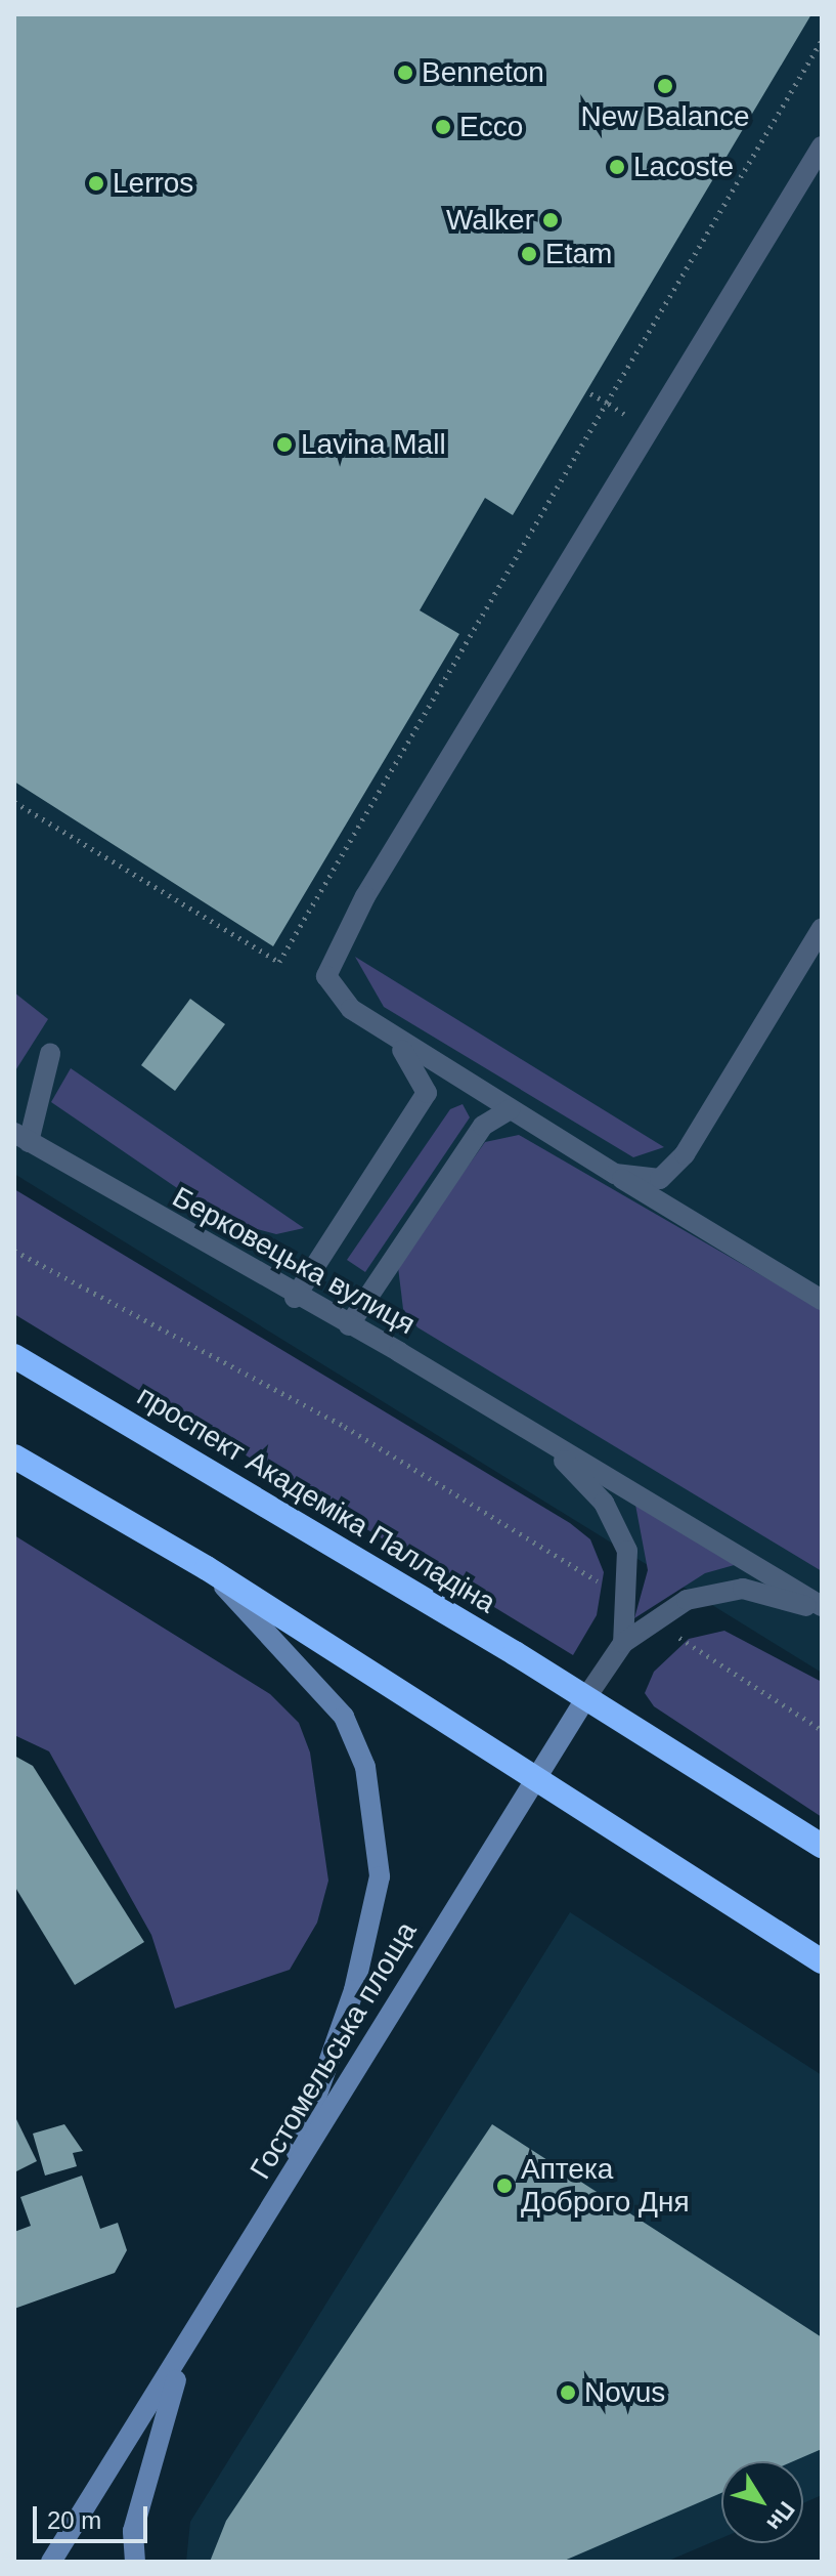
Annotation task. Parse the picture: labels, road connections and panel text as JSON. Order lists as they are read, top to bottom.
{
  "streets": {
    "highway": ["проспект Академіка Палладіна"],
    "main road": ["Гостомельська площа"],
    "street": ["Берковецька вулиця"]
  },
  "crossings": [
    ["Берковецька вулиця", "проспект Академіка Палладіна"],
    ["Берковецька вулиця", "Гостомельська площа"],
    ["проспект Академіка Палладіна", "Гостомельська площа"]
  ],
  "places": [
    "Benneton",
    "New Balance",
    "Ecco",
    "Lacoste",
    "Lerros",
    "Walker",
    "Etam",
    "Lavina Mall",
    "Аптека Доброго Дня",
    "Novus"
  ],
  "scale_bar": "20 m",
  "north": "bottom right"
}
